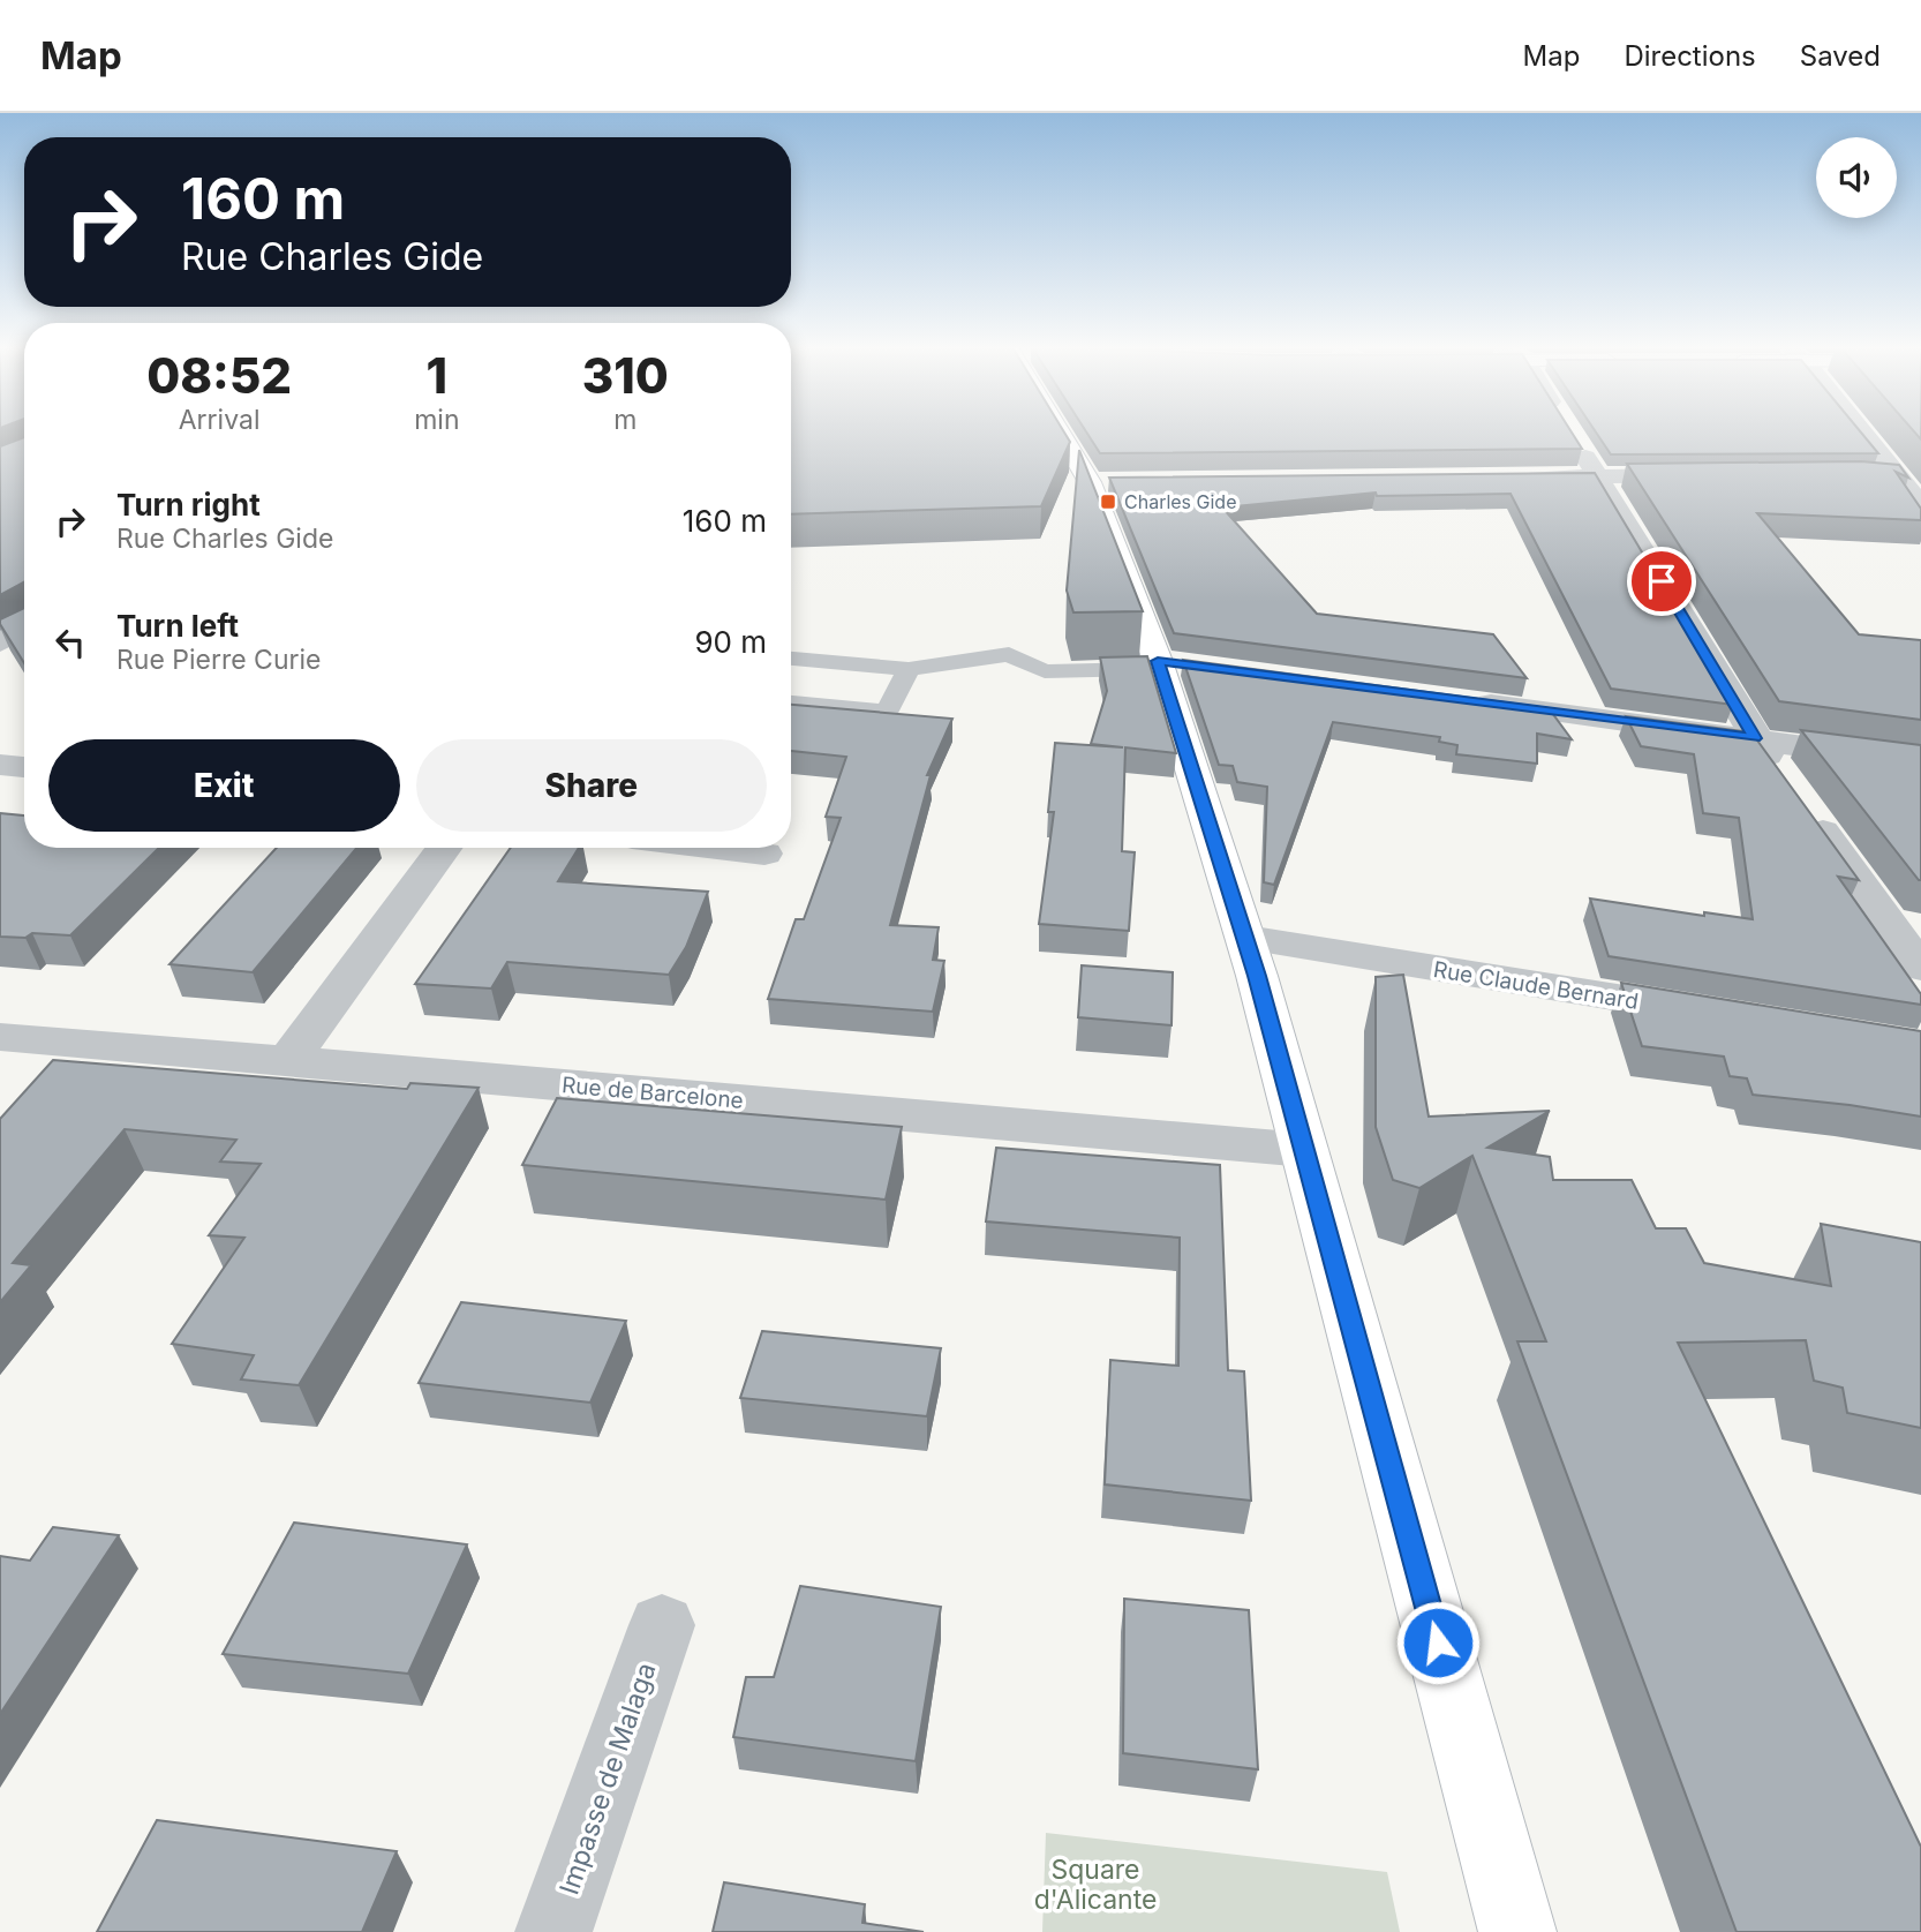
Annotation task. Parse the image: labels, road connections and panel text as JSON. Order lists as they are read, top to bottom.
{
  "streets": {
    "street": ["Rue Claude Bernard", "Rue de Barcelone", "Impasse de Malaga"]
  },
  "parks": ["Square d'Alicante"],
  "places": {
    "transit": ["Charles Gide"]
  },
  "page": {
    "header": "Map",
    "nav": ["Map", "Directions", "Saved"],
    "turn": ["160 m", "Rue Charles Gide"],
    "eta": [
      "08:52",
      "Arrival",
      "1",
      "min",
      "310",
      "m"
    ],
    "list": [
      {
        "name": "Turn right",
        "note": "Rue Charles Gide",
        "value": "160 m"
      },
      {
        "name": "Turn left",
        "note": "Rue Pierre Curie",
        "value": "90 m"
      }
    ],
    "buttons": ["Exit", "Share"]
  }
}
